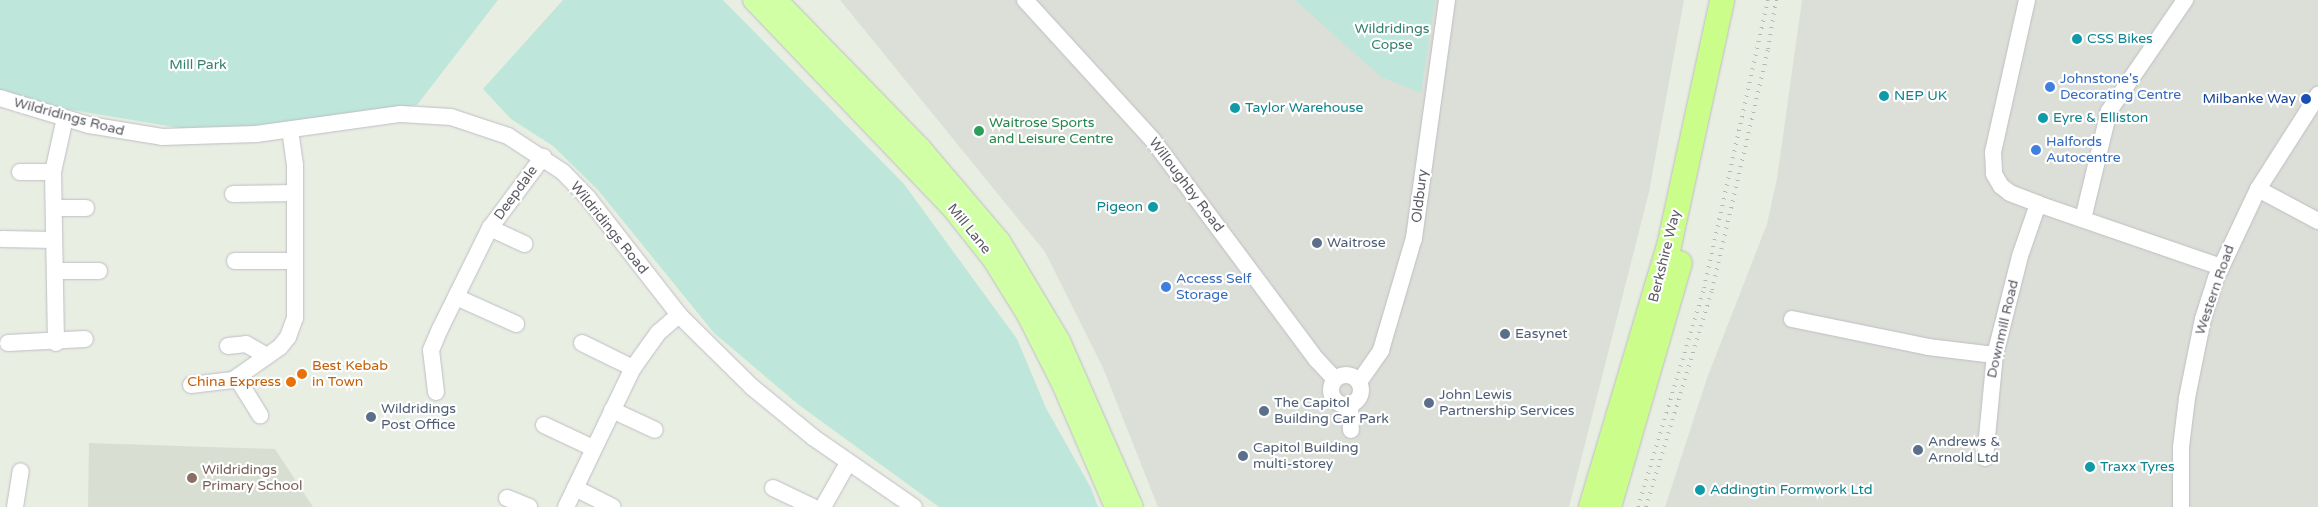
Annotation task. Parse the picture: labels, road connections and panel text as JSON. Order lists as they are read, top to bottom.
{
  "streets": {
    "highway": ["Berkshire Way"],
    "main road": ["Mill Lane"],
    "street": [
      "Wildridings Road",
      "Willoughby Road",
      "Deepdale",
      "Oldbury",
      "Western Road",
      "Downmill Road"
    ]
  },
  "crossings": [
    ["Wildridings Road", "Deepdale"],
    ["Willoughby Road", "Oldbury"]
  ],
  "parks": ["Wildridings Copse", "Mill Park"],
  "places": [
    "CSS Bikes",
    "Johnstone's Decorating Centre",
    "NEP UK",
    "Milbanke Way",
    "Taylor Warehouse",
    "Eyre & Elliston",
    "Waitrose Sports and Leisure Centre",
    "Halfords Autocentre",
    "Pigeon",
    "Waitrose",
    "Access Self Storage",
    "Easynet",
    "Best Kebab in Town",
    "China Express",
    "John Lewis Partnership Services",
    "The Capitol Building Car Park",
    "Wildridings Post Office",
    "Andrews & Arnold Ltd",
    "Capitol Building multi-storey",
    "Traxx Tyres",
    "Wildridings Primary School",
    "Addingtin Formwork Ltd"
  ]
}
